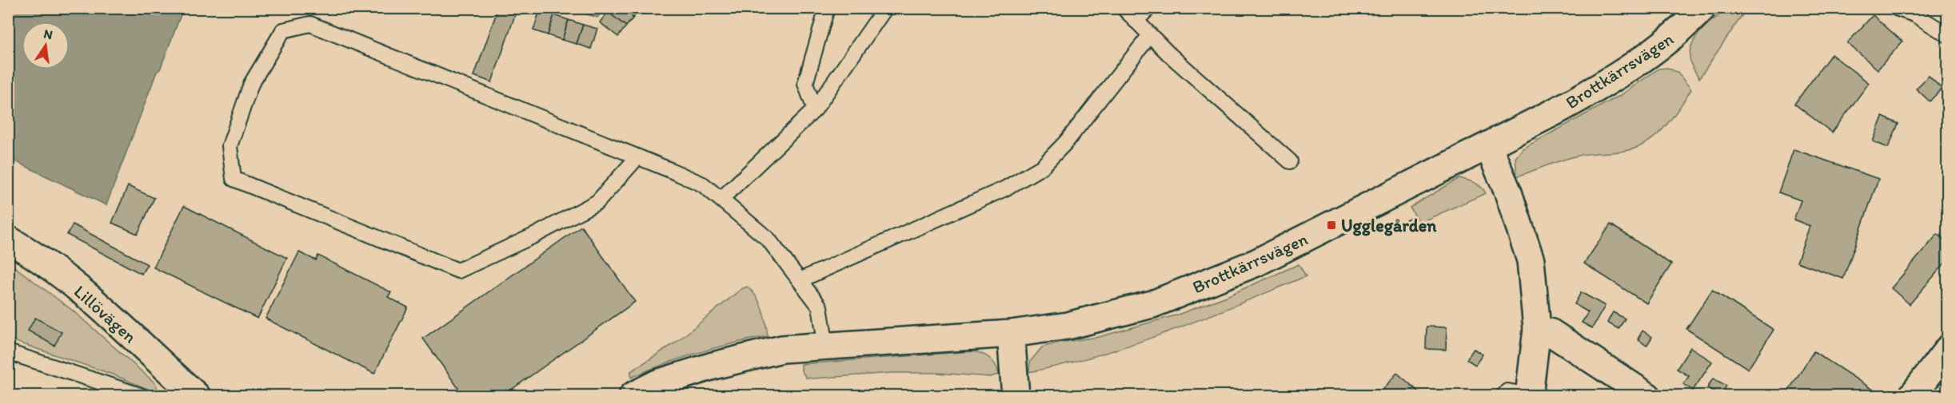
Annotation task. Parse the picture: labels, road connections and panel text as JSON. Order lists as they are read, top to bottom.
{
  "streets": {
    "street": ["Brottkärrsvägen", "Lillövägen"]
  },
  "places": {
    "transit": ["Ugglegården"]
  },
  "north": "top"
}
